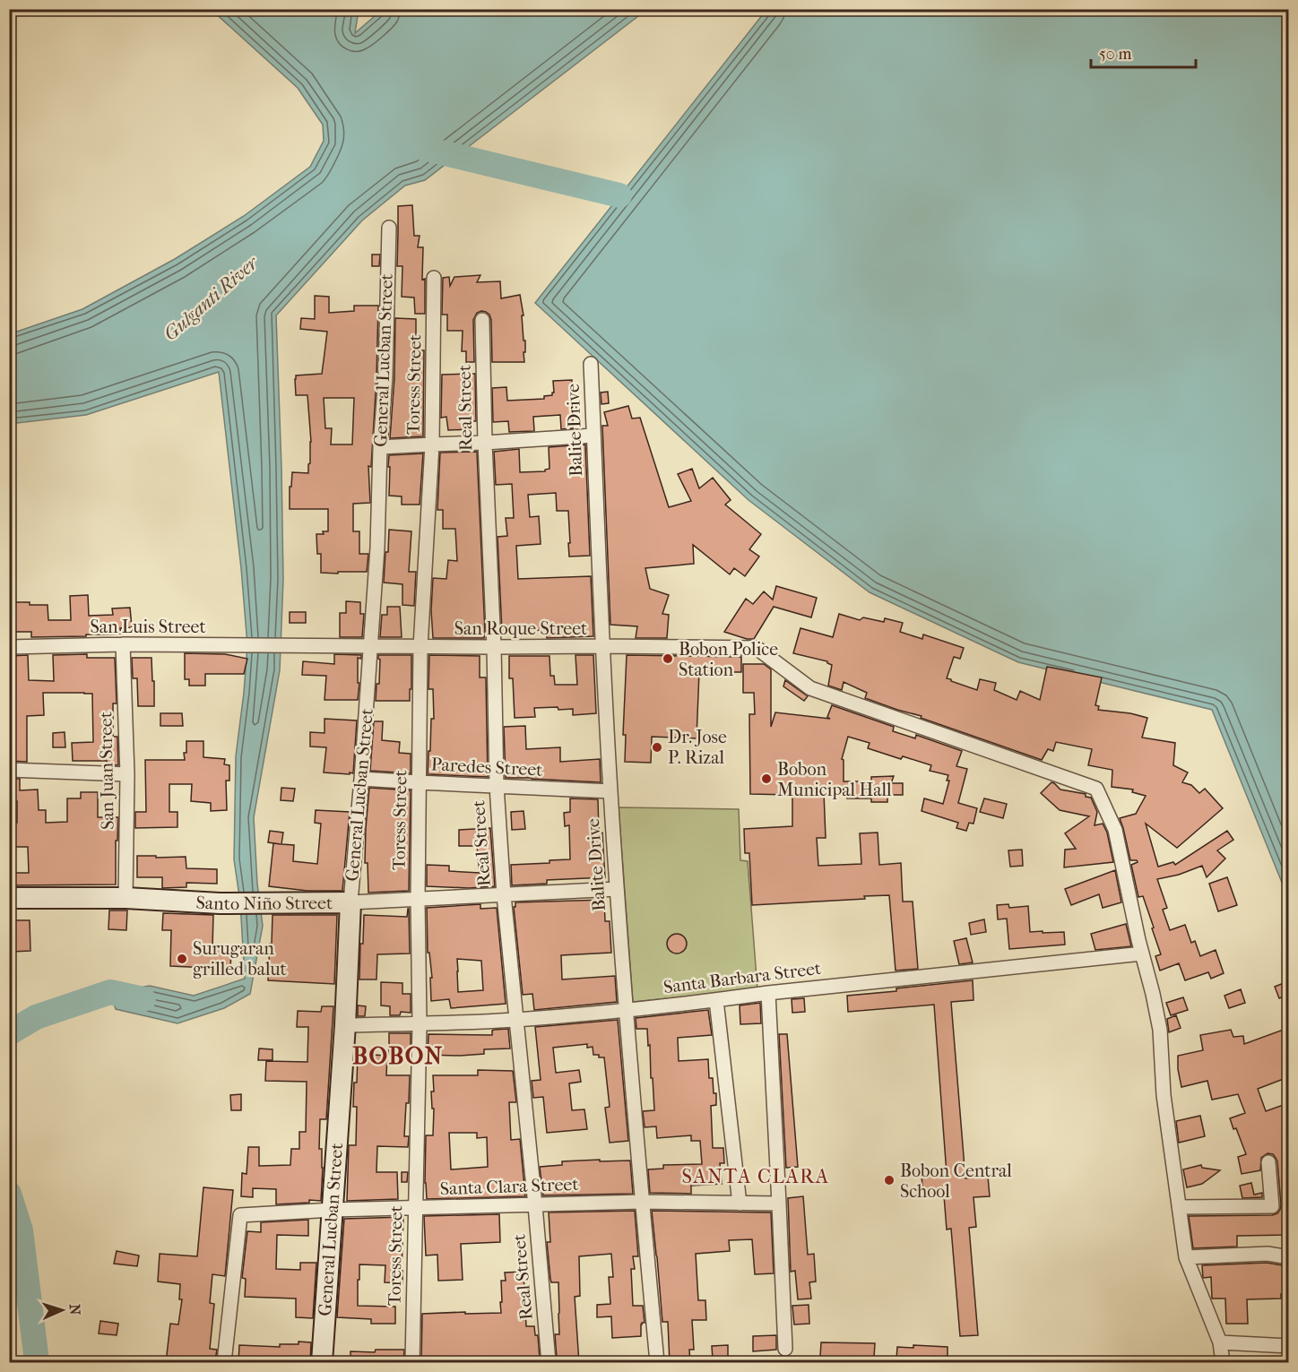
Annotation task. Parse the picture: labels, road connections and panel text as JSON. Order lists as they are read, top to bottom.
{
  "streets": {
    "street": [
      "General Lucban Street",
      "Toress Street",
      "Real Street",
      "Balite Drive",
      "San Luis Street",
      "San Roque Street",
      "Paredes Street",
      "San Juan Street",
      "Santo Niño Street",
      "Santa Barbara Street",
      "Santa Clara Street"
    ]
  },
  "crossings": [
    ["General Lucban Street", "San Roque Street"],
    ["General Lucban Street", "Paredes Street"],
    ["General Lucban Street", "Santo Niño Street"],
    ["General Lucban Street", "Santa Barbara Street"],
    ["General Lucban Street", "Santa Clara Street"],
    ["Toress Street", "San Roque Street"],
    ["Toress Street", "Paredes Street"],
    ["Toress Street", "Santo Niño Street"],
    ["Toress Street", "Santa Barbara Street"],
    ["Toress Street", "Santa Clara Street"],
    ["Real Street", "San Roque Street"],
    ["Real Street", "Paredes Street"],
    ["Real Street", "Santo Niño Street"],
    ["Real Street", "Santa Barbara Street"],
    ["Real Street", "Santa Clara Street"],
    ["Balite Drive", "San Roque Street"],
    ["Balite Drive", "Paredes Street"],
    ["Balite Drive", "Santo Niño Street"],
    ["Balite Drive", "Santa Barbara Street"],
    ["Balite Drive", "Santa Clara Street"],
    ["San Luis Street", "San Roque Street"],
    ["San Luis Street", "San Juan Street"],
    ["San Roque Street", "Santa Barbara Street"],
    ["San Juan Street", "Santo Niño Street"]
  ],
  "districts": ["BOBON", "SANTA CLARA"],
  "water": ["Gulganti River"],
  "places": [
    "Bobon Police Station",
    "Dr. Jose P. Rizal",
    "Bobon Municipal Hall",
    "Surugaran grilled balut",
    "Bobon Central School"
  ],
  "scale_bar": "50 m",
  "north": "right"
}
